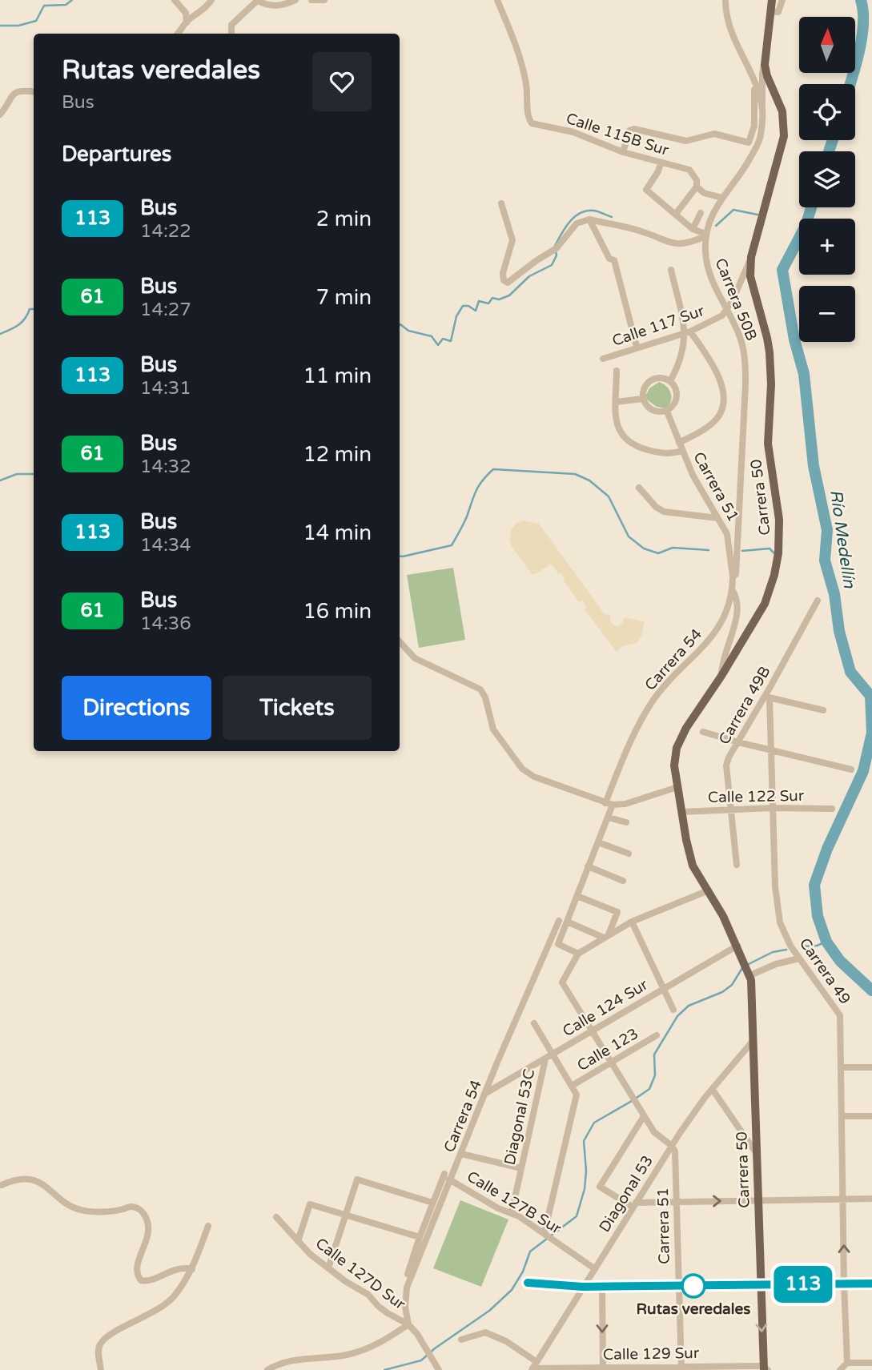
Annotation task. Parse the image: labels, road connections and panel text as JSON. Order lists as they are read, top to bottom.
{
  "streets": {
    "main road": ["Carrera 50"],
    "street": [
      "Calle 115B Sur",
      "Carrera 50B",
      "Calle 117 Sur",
      "Carrera 51",
      "Carrera 54",
      "Carrera 49B",
      "Calle 122 Sur",
      "Carrera 49",
      "Calle 124 Sur",
      "Calle 123",
      "Diagonal 53C",
      "Diagonal 53",
      "Calle 127B Sur",
      "Calle 127D Sur",
      "Calle 129 Sur"
    ]
  },
  "crossings": [
    ["Calle 115B Sur", "Carrera 50B"],
    ["Carrera 50B", "Calle 117 Sur"],
    ["Carrera 50B", "Carrera 51"],
    ["Carrera 50B", "Carrera 54"],
    ["Calle 117 Sur", "Carrera 50"],
    ["Carrera 51", "Diagonal 53"],
    ["Carrera 51", "Calle 129 Sur"],
    ["Carrera 50", "Calle 122 Sur"],
    ["Carrera 50", "Calle 124 Sur"],
    ["Carrera 50", "Diagonal 53"],
    ["Carrera 50", "Calle 129 Sur"],
    ["Carrera 54", "Calle 124 Sur"],
    ["Carrera 54", "Calle 127B Sur"],
    ["Carrera 54", "Calle 127D Sur"],
    ["Carrera 49B", "Calle 122 Sur"],
    ["Carrera 49B", "Carrera 49"],
    ["Calle 122 Sur", "Carrera 49"],
    ["Calle 124 Sur", "Diagonal 53C"],
    ["Diagonal 53C", "Calle 127B Sur"],
    ["Diagonal 53", "Calle 127B Sur"],
    ["Diagonal 53", "Calle 129 Sur"]
  ],
  "water": ["Río Medellín"],
  "places": ["Rutas veredales"],
  "lines": ["bus line 113"],
  "north": "top",
  "page": {
    "on_map": "113",
    "map_buttons": ["+", "−"],
    "heading": [
      ["Rutas veredales", "Bus"],
      "Departures"
    ],
    "list": [
      {
        "mark": "113",
        "name": "Bus",
        "note": "14:22",
        "value": "2 min"
      },
      {
        "mark": "61",
        "name": "Bus",
        "note": "14:27",
        "value": "7 min"
      },
      {
        "mark": "113",
        "name": "Bus",
        "note": "14:31",
        "value": "11 min"
      },
      {
        "mark": "61",
        "name": "Bus",
        "note": "14:32",
        "value": "12 min"
      },
      {
        "mark": "113",
        "name": "Bus",
        "note": "14:34",
        "value": "14 min"
      },
      {
        "mark": "61",
        "name": "Bus",
        "note": "14:36",
        "value": "16 min"
      }
    ],
    "buttons": ["Directions", "Tickets"]
  }
}
